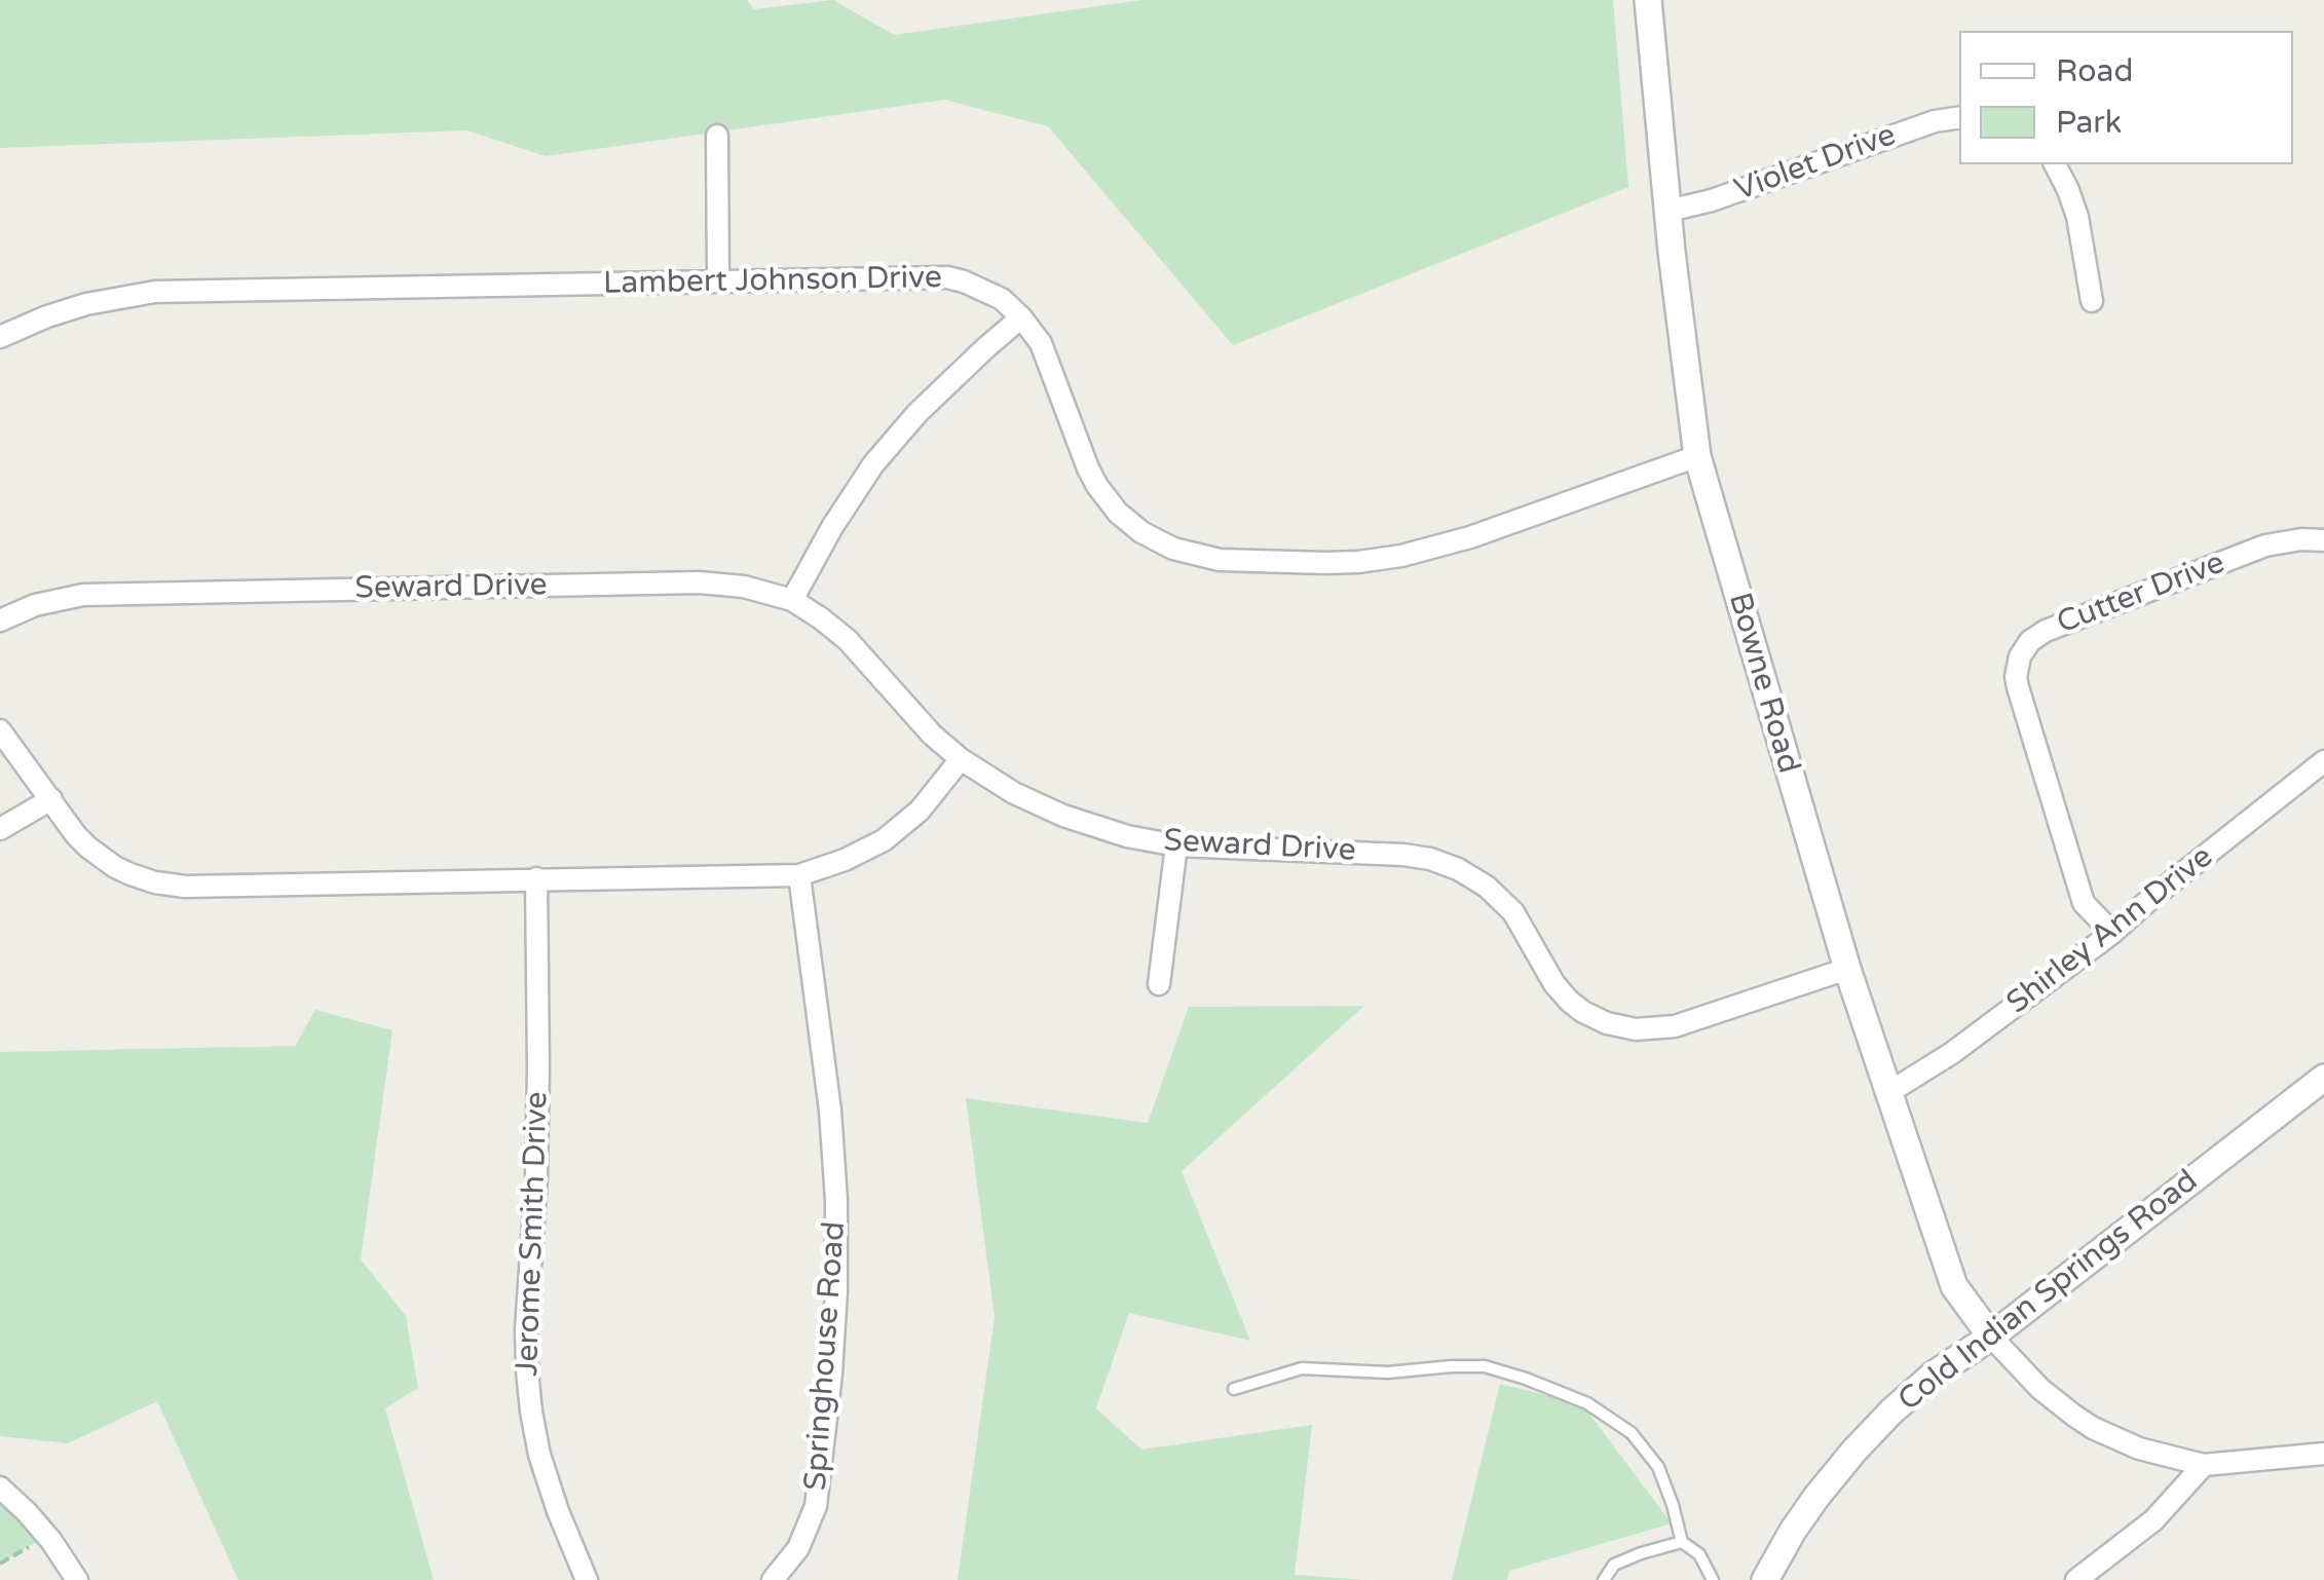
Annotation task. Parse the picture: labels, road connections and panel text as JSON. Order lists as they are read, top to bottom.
{
  "streets": {
    "street": [
      "Violet Drive",
      "Lambert Johnson Drive",
      "Seward Drive",
      "Cutter Drive",
      "Bowne Road",
      "Shirley Ann Drive",
      "Jerome Smith Drive",
      "Cold Indian Springs Road",
      "Springhouse Road"
    ]
  },
  "crossings": [
    ["Violet Drive", "Bowne Road"],
    ["Lambert Johnson Drive", "Bowne Road"],
    ["Seward Drive", "Bowne Road"],
    ["Cutter Drive", "Shirley Ann Drive"],
    ["Bowne Road", "Shirley Ann Drive"],
    ["Bowne Road", "Cold Indian Springs Road"]
  ],
  "legend": ["Road", "Park"]
}
